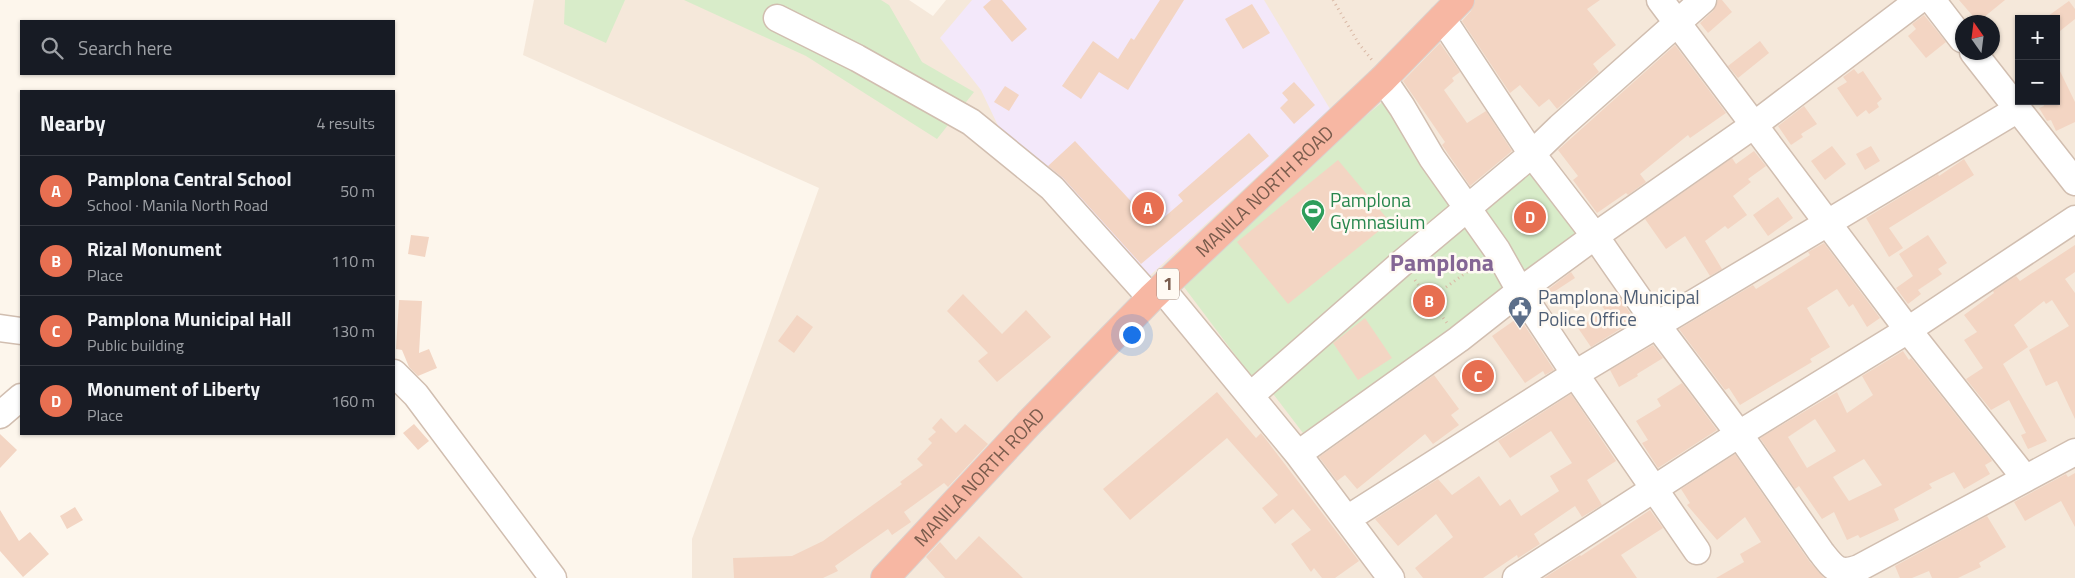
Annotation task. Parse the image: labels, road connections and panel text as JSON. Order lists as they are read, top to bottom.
{
  "streets": {
    "highway": ["MANILA NORTH ROAD", "1"]
  },
  "districts": ["Pamplona"],
  "places": {
    "sports": ["Pamplona Gymnasium"],
    "public building": ["Pamplona Municipal Police Office"]
  },
  "north": "top",
  "page": {
    "map_buttons": ["+", "−"],
    "search": "Search here",
    "heading": ["Nearby", "4 results"],
    "list": [
      {
        "mark": "A",
        "name": "Pamplona Central School",
        "note": "School · Manila North Road",
        "value": "50 m"
      },
      {
        "mark": "B",
        "name": "Rizal Monument",
        "note": "Place",
        "value": "110 m"
      },
      {
        "mark": "C",
        "name": "Pamplona Municipal Hall",
        "note": "Public building",
        "value": "130 m"
      },
      {
        "mark": "D",
        "name": "Monument of Liberty",
        "note": "Place",
        "value": "160 m"
      }
    ],
    "pins": [
      "A",
      "D",
      "B",
      "C"
    ]
  }
}
